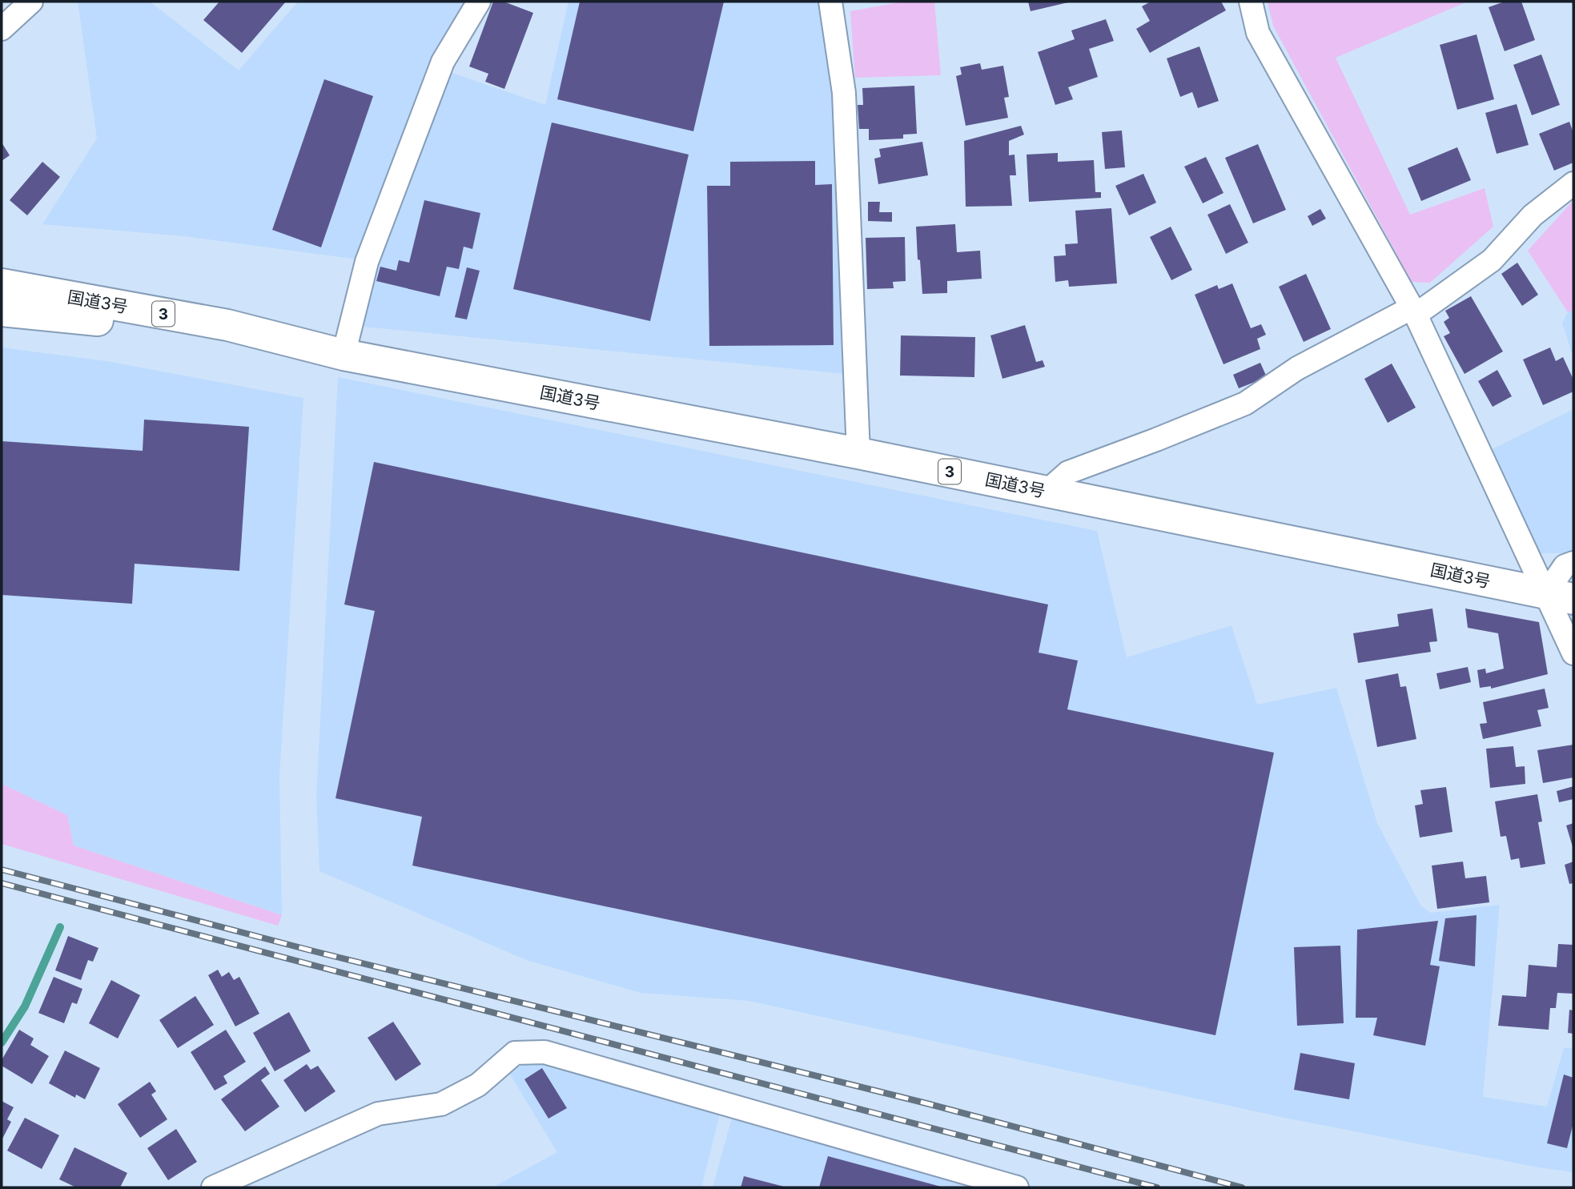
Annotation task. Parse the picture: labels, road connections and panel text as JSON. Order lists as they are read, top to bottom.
{
  "streets": {
    "highway": ["国道3号", "3"]
  }
}
